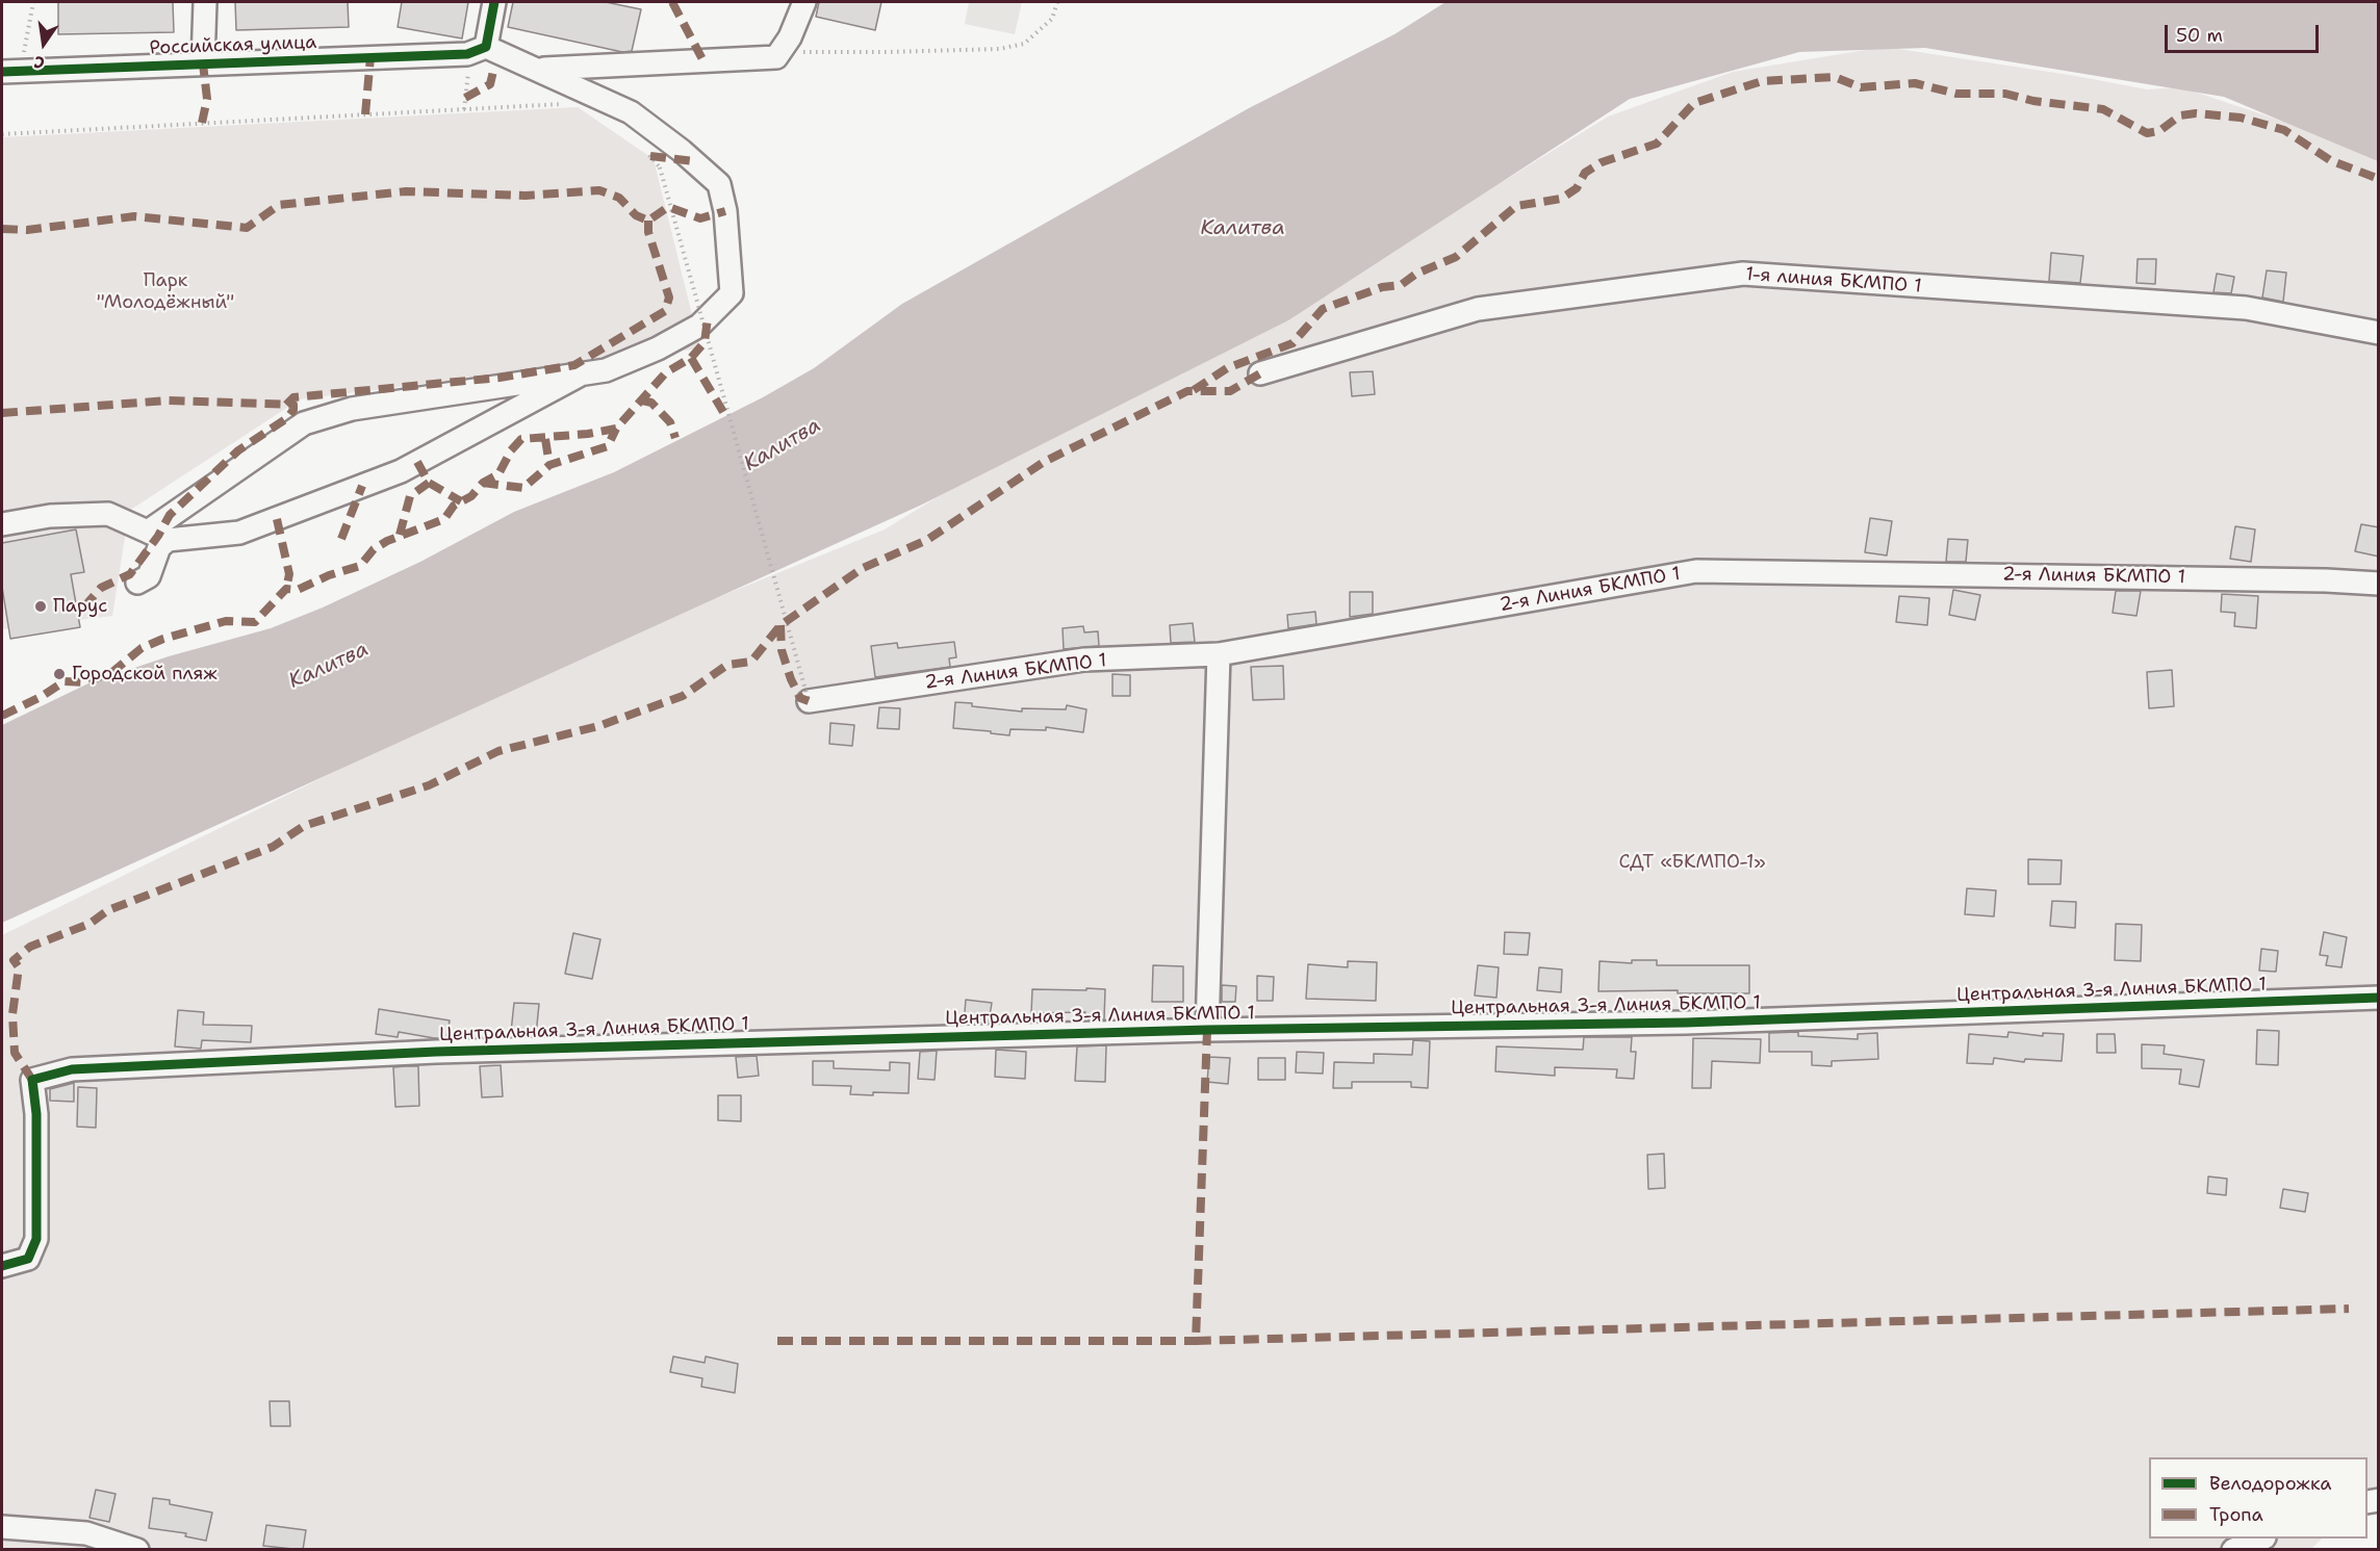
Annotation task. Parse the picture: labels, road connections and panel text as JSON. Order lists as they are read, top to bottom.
{
  "streets": {
    "street": [
      "Российская улица",
      "1-я линия БКМПО 1",
      "2-я Линия БКМПО 1",
      "Центральная 3-я Линия БКМПО 1"
    ]
  },
  "water": ["Калитва"],
  "parks": ["Парк \"Молодёжный\"", "СДТ «БКМПО-1»"],
  "places": ["Парус", "Городской пляж"],
  "legend": ["Велодорожка", "Тропа"],
  "scale_bar": "50 m",
  "north": "bottom"
}
